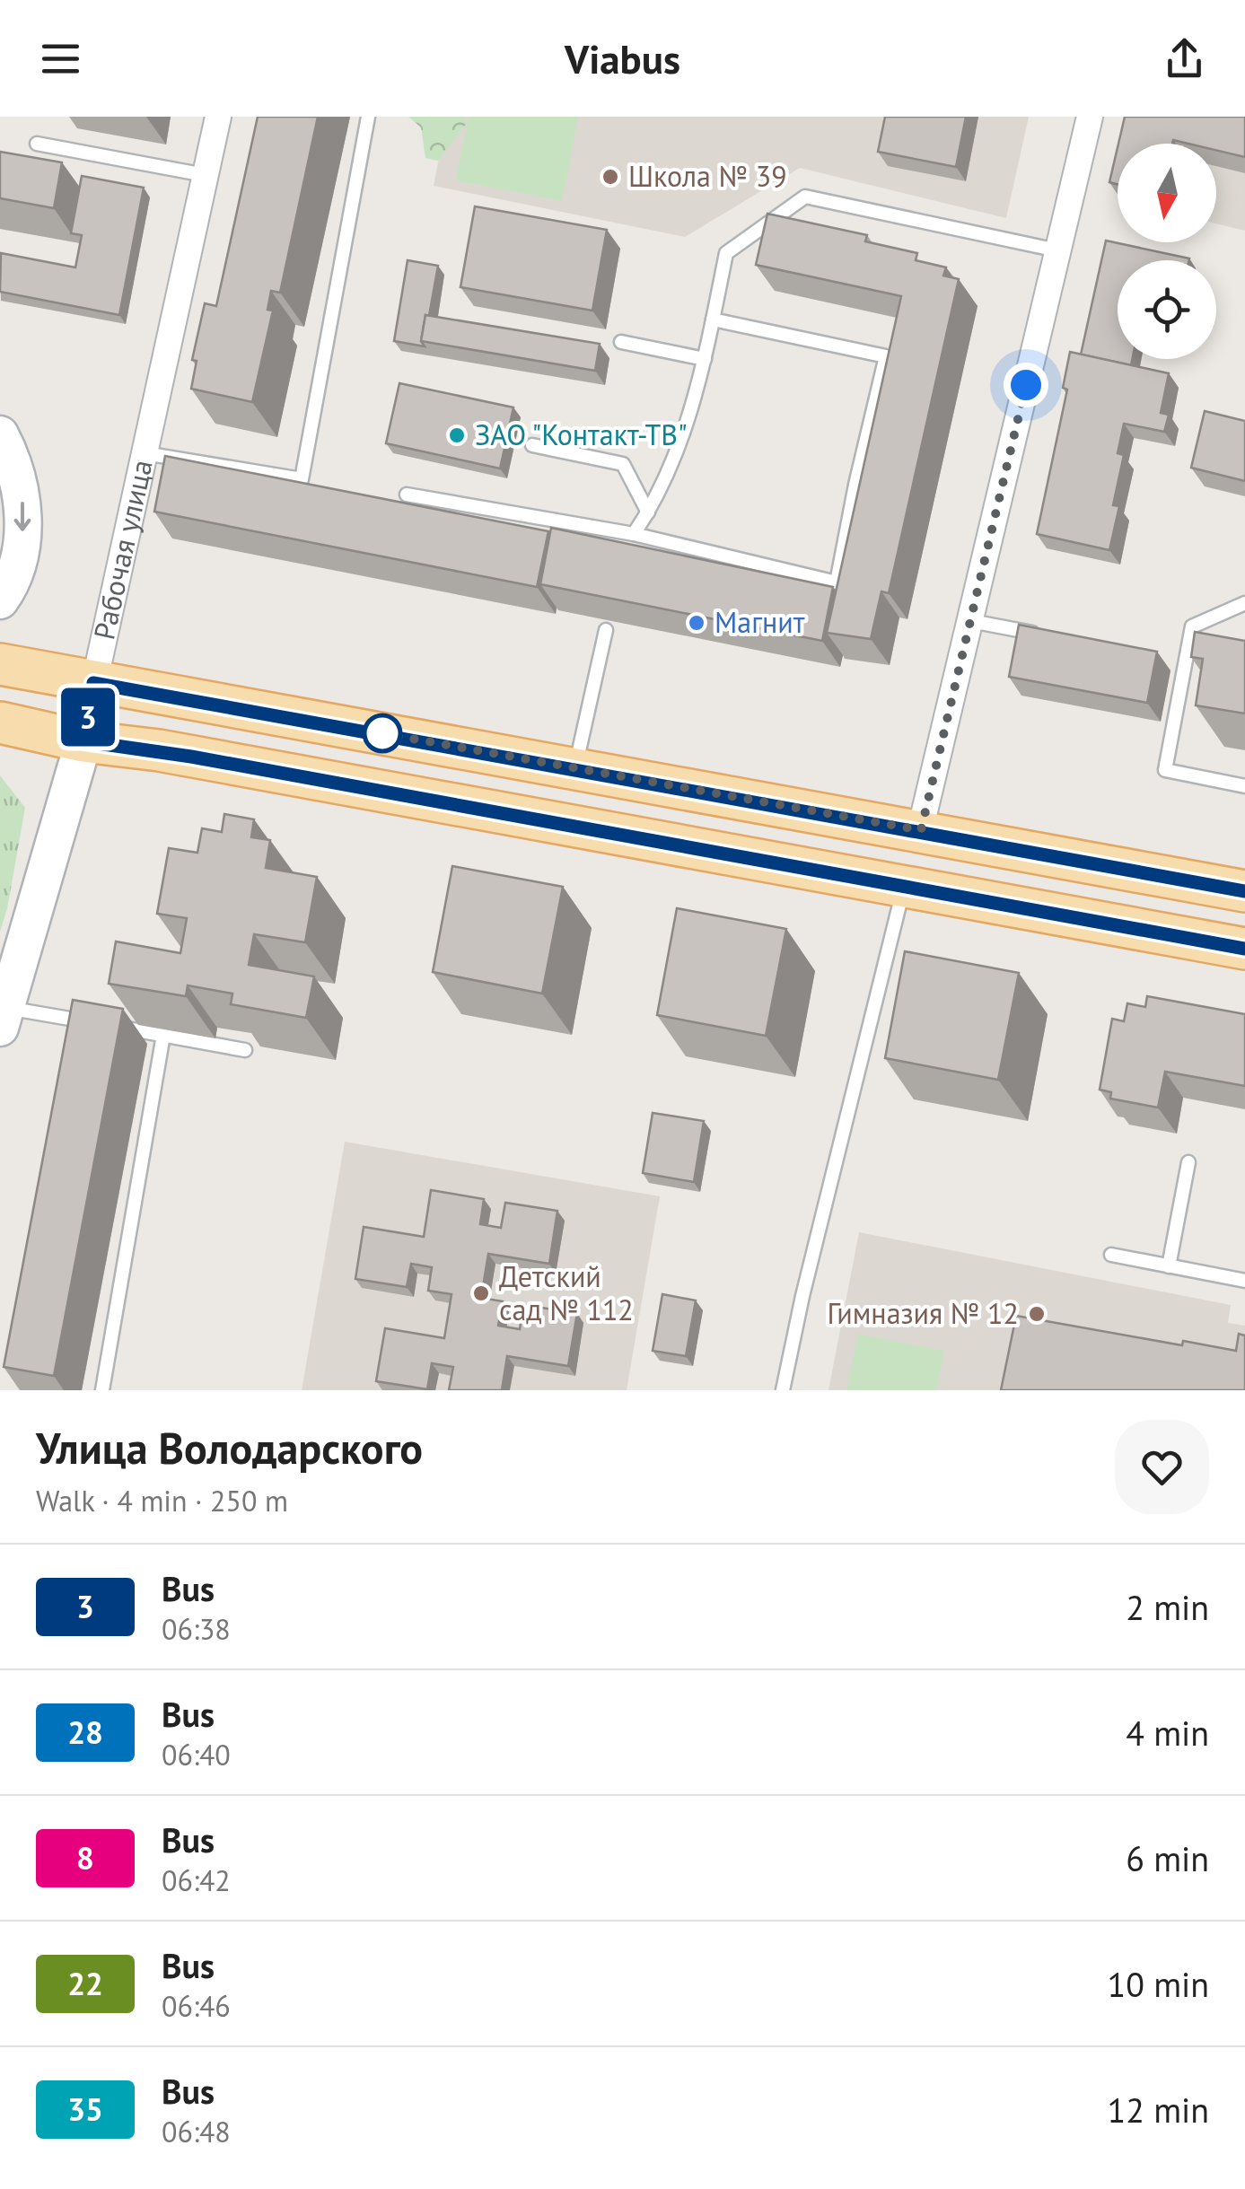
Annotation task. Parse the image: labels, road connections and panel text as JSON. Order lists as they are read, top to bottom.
{
  "streets": {
    "main road": ["Рабочая улица"]
  },
  "places": [
    "Школа № 39",
    "ЗАО \"Контакт-ТВ\"",
    "Магнит",
    "Детский сад № 112",
    "Гимназия № 12"
  ],
  "lines": ["bus line 3"],
  "north": "bottom",
  "page": {
    "header": "Viabus",
    "on_map": "3",
    "heading": ["Улица Володарского", "Walk · 4 min · 250 m"],
    "list": [
      {
        "mark": "3",
        "name": "Bus",
        "note": "06:38",
        "value": "2 min"
      },
      {
        "mark": "28",
        "name": "Bus",
        "note": "06:40",
        "value": "4 min"
      },
      {
        "mark": "8",
        "name": "Bus",
        "note": "06:42",
        "value": "6 min"
      },
      {
        "mark": "22",
        "name": "Bus",
        "note": "06:46",
        "value": "10 min"
      },
      {
        "mark": "35",
        "name": "Bus",
        "note": "06:48",
        "value": "12 min"
      }
    ]
  }
}
